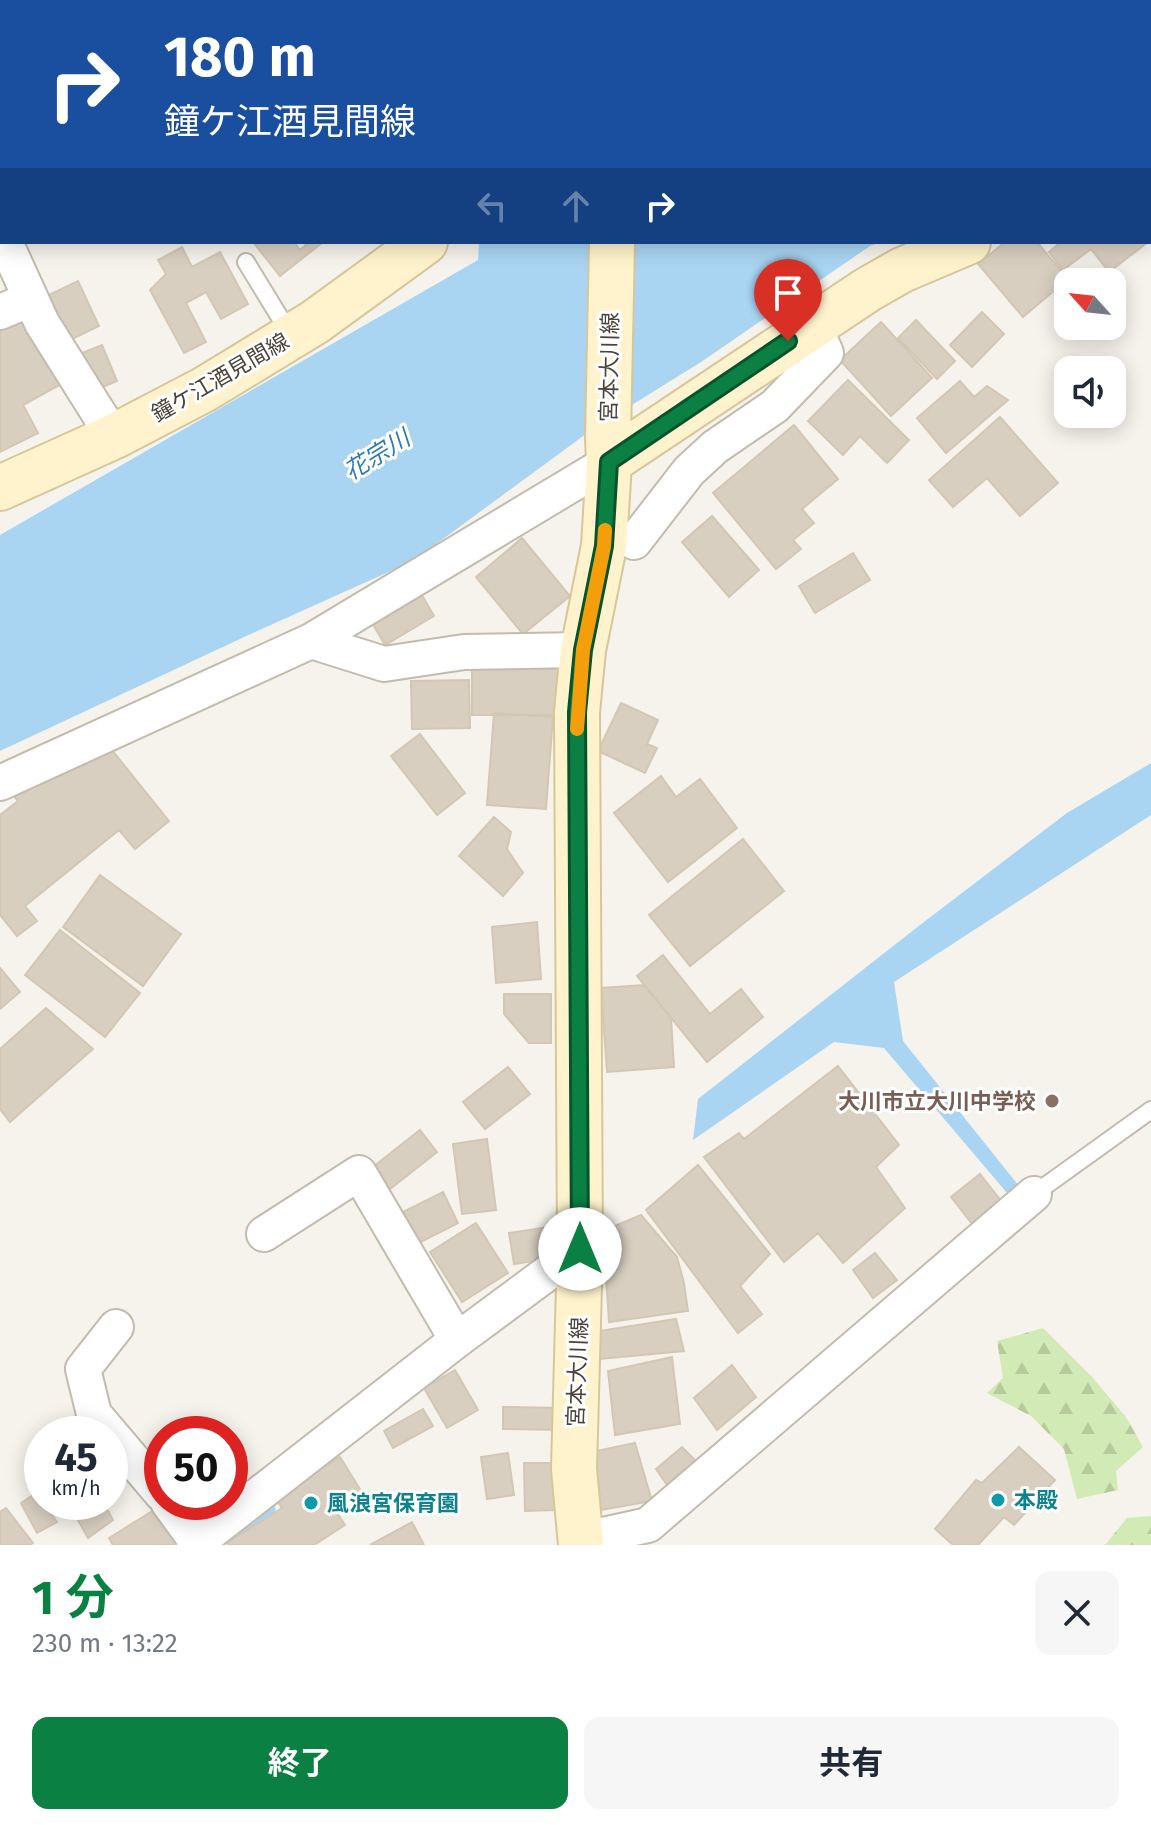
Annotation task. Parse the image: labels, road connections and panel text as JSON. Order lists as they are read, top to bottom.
{
  "streets": {
    "main road": ["宮本大川線", "鐘ケ江酒見間線"]
  },
  "water": ["花宗川"],
  "places": ["大川市立大川中学校", "本殿", "風浪宮保育園"],
  "north": "top left",
  "page": {
    "turn": ["180 m", "鐘ケ江酒見間線"],
    "speed": "45 km/h",
    "limit": "50",
    "heading": ["1 分", "230 m · 13:22"],
    "buttons": ["終了", "共有"]
  }
}
